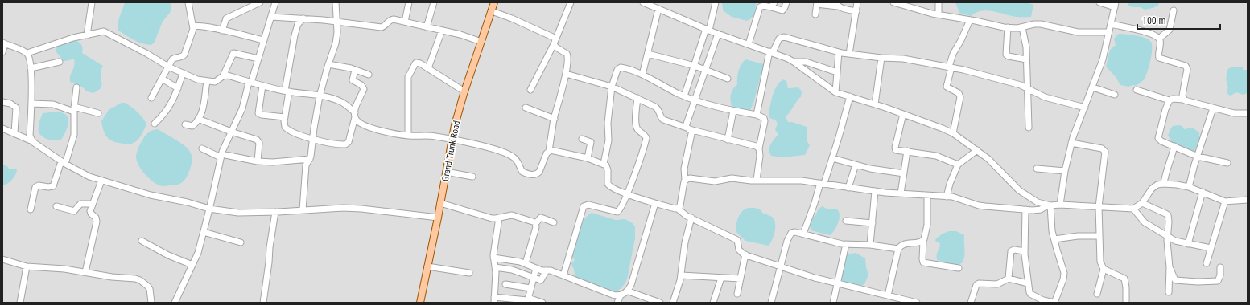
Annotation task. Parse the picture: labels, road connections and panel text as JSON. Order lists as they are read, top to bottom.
{
  "streets": {
    "main road": ["Grand Trunk Road"]
  },
  "scale_bar": "100 m"
}
